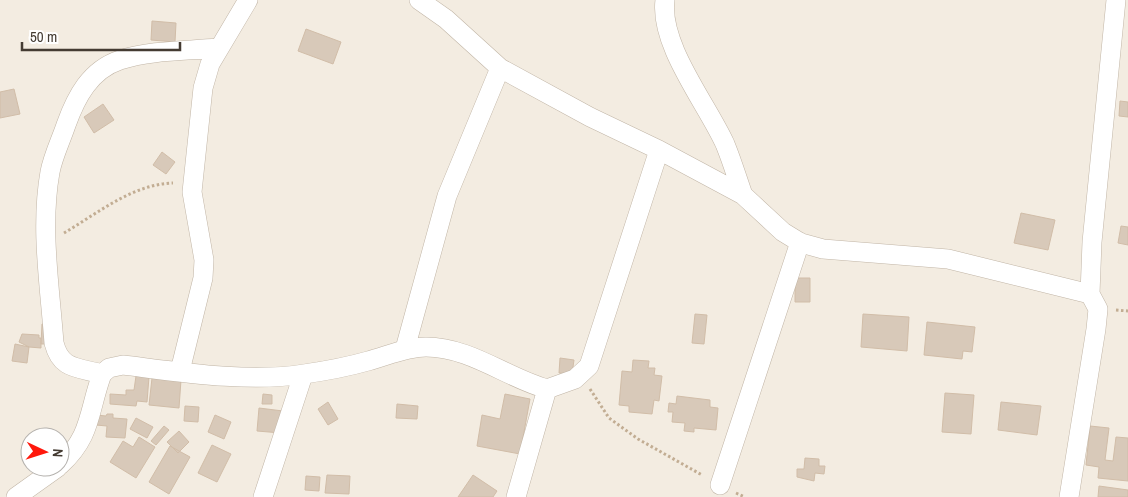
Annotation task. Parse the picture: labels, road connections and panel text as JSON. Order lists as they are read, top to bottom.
{
  "scale_bar": "50 m",
  "north": "right"
}
